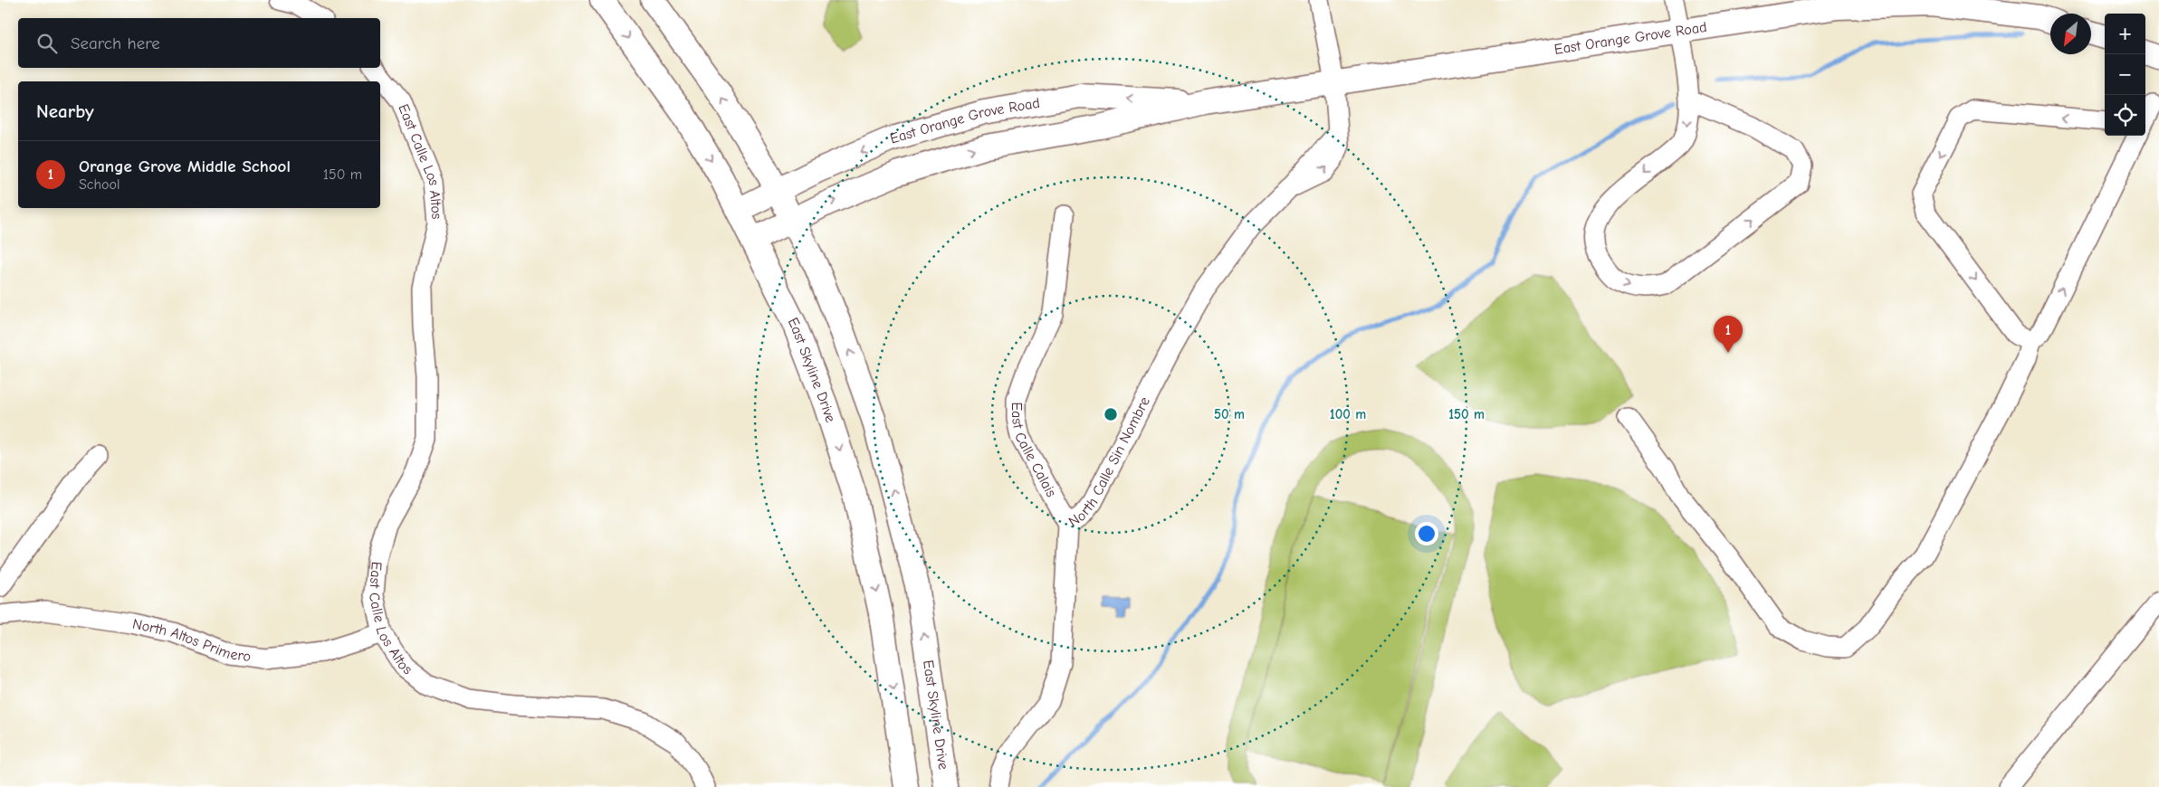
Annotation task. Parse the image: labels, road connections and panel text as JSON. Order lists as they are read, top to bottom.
{
  "streets": {
    "main road": ["East Orange Grove Road", "East Skyline Drive"],
    "street": [
      "East Calle Los Altos",
      "East Calle Calais",
      "North Calle Sin Nombre",
      "North Altos Primero"
    ]
  },
  "crossings": [
    ["East Orange Grove Road", "East Skyline Drive"],
    ["East Orange Grove Road", "North Calle Sin Nombre"],
    ["East Calle Los Altos", "North Altos Primero"],
    ["East Calle Calais", "North Calle Sin Nombre"]
  ],
  "north": "bottom left",
  "page": {
    "map_buttons": ["+", "−"],
    "search": "Search here",
    "heading": "Nearby",
    "list": [
      {
        "mark": "1",
        "name": "Orange Grove Middle School",
        "note": "School",
        "value": "150 m"
      }
    ],
    "pins": "1"
  },
  "rings": ["50 m", "100 m", "150 m"]
}
